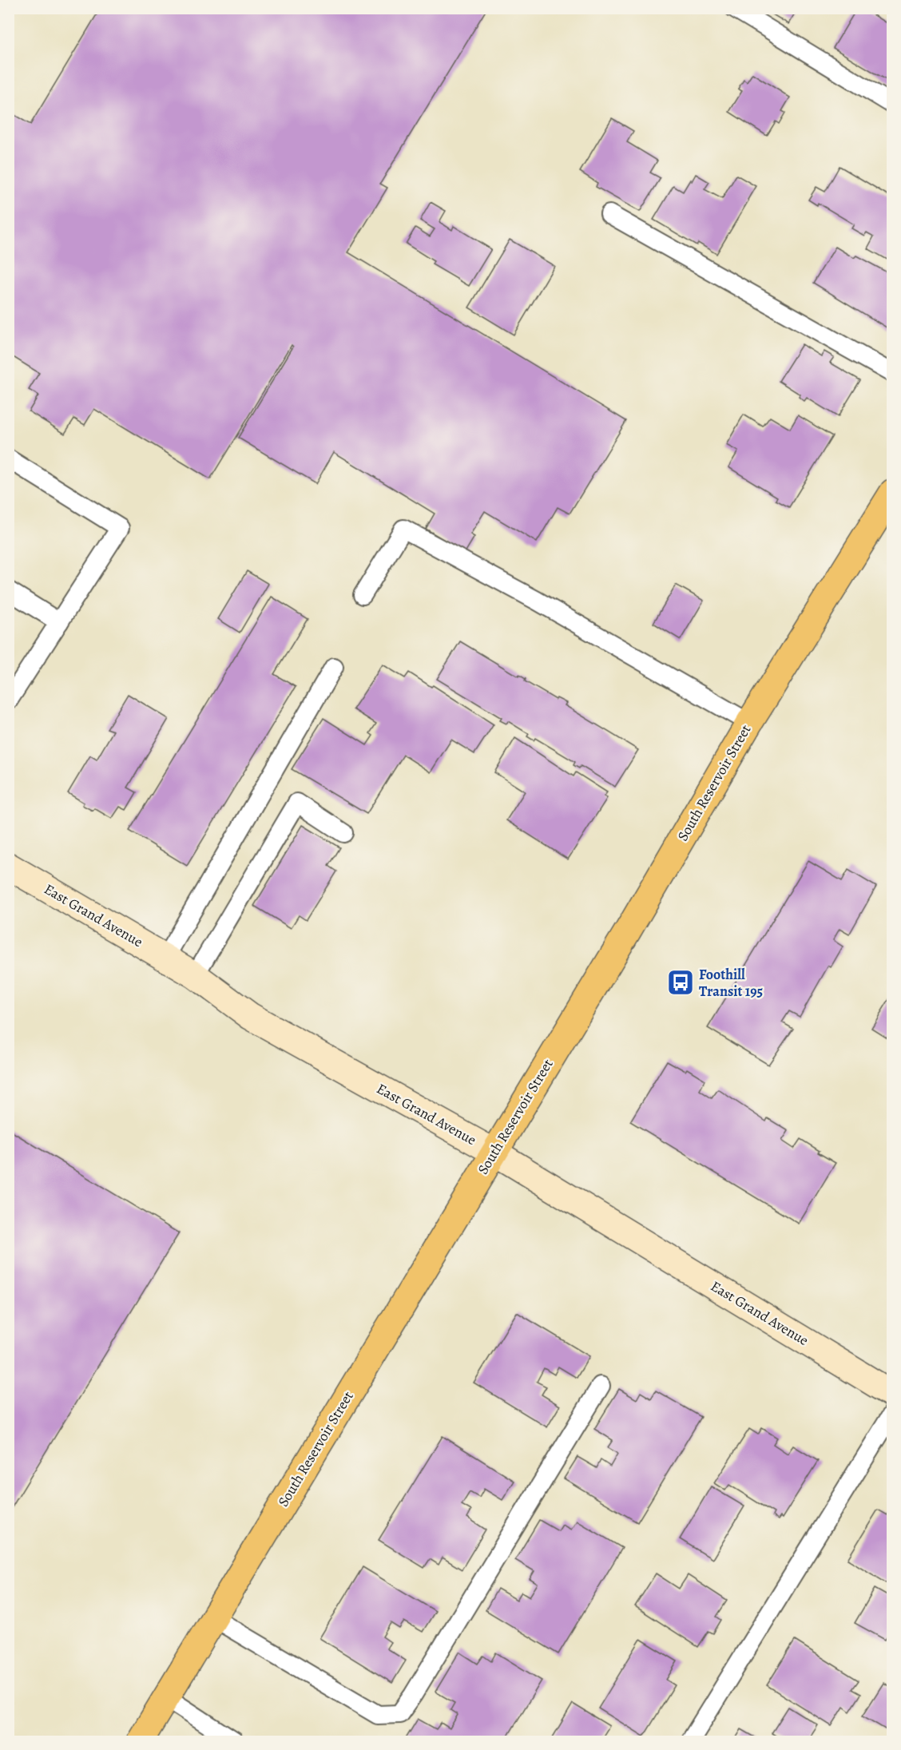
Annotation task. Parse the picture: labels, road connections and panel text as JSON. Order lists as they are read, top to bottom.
{
  "streets": {
    "main road": ["South Reservoir Street"],
    "street": ["East Grand Avenue"]
  },
  "crossings": [
    ["South Reservoir Street", "East Grand Avenue"]
  ],
  "places": {
    "bus stop": ["Foothill Transit 195"]
  }
}
